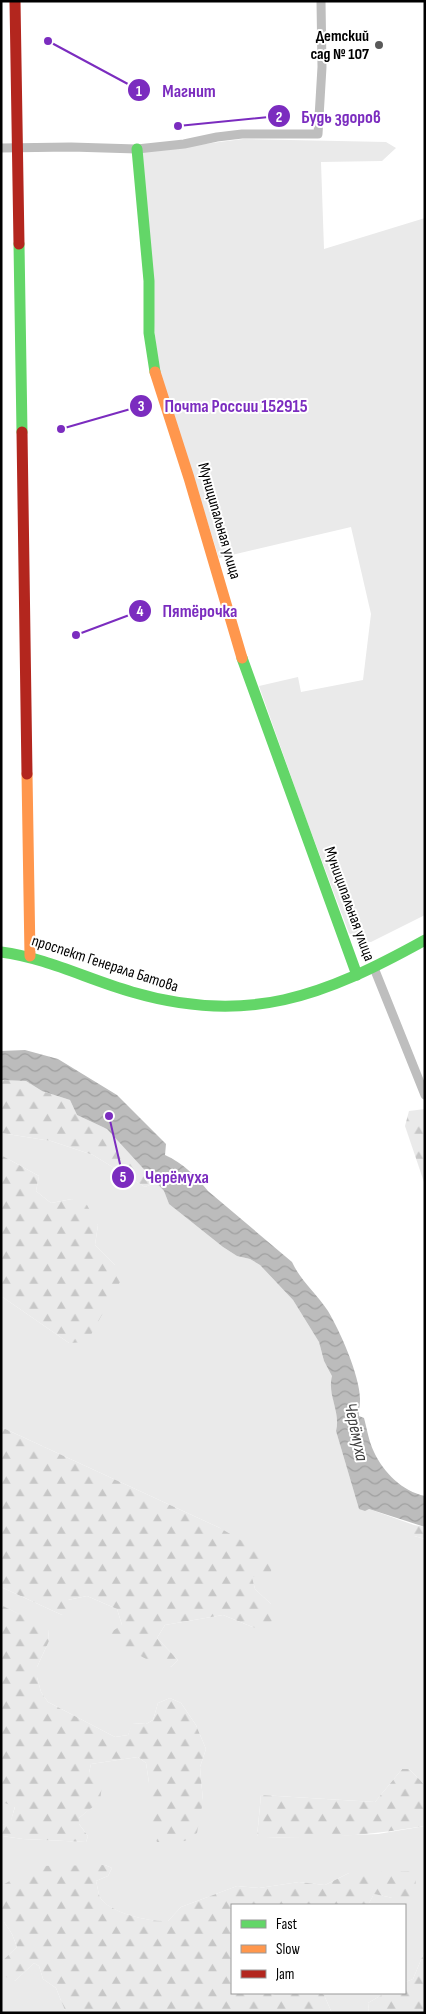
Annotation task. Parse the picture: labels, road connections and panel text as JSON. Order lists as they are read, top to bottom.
{
  "streets": {
    "street": ["Муниципальная улица", "проспект Генерала Батова"]
  },
  "crossings": [
    ["Муниципальная улица", "проспект Генерала Батова"]
  ],
  "water": ["Черёмуха"],
  "places": [
    "Магнит",
    "Детский сад № 107",
    "Будь здоров",
    "Почта России 152915",
    "Пятёрочка",
    "Черёмуха"
  ],
  "legend": ["Fast", "Slow", "Jam"]
}
